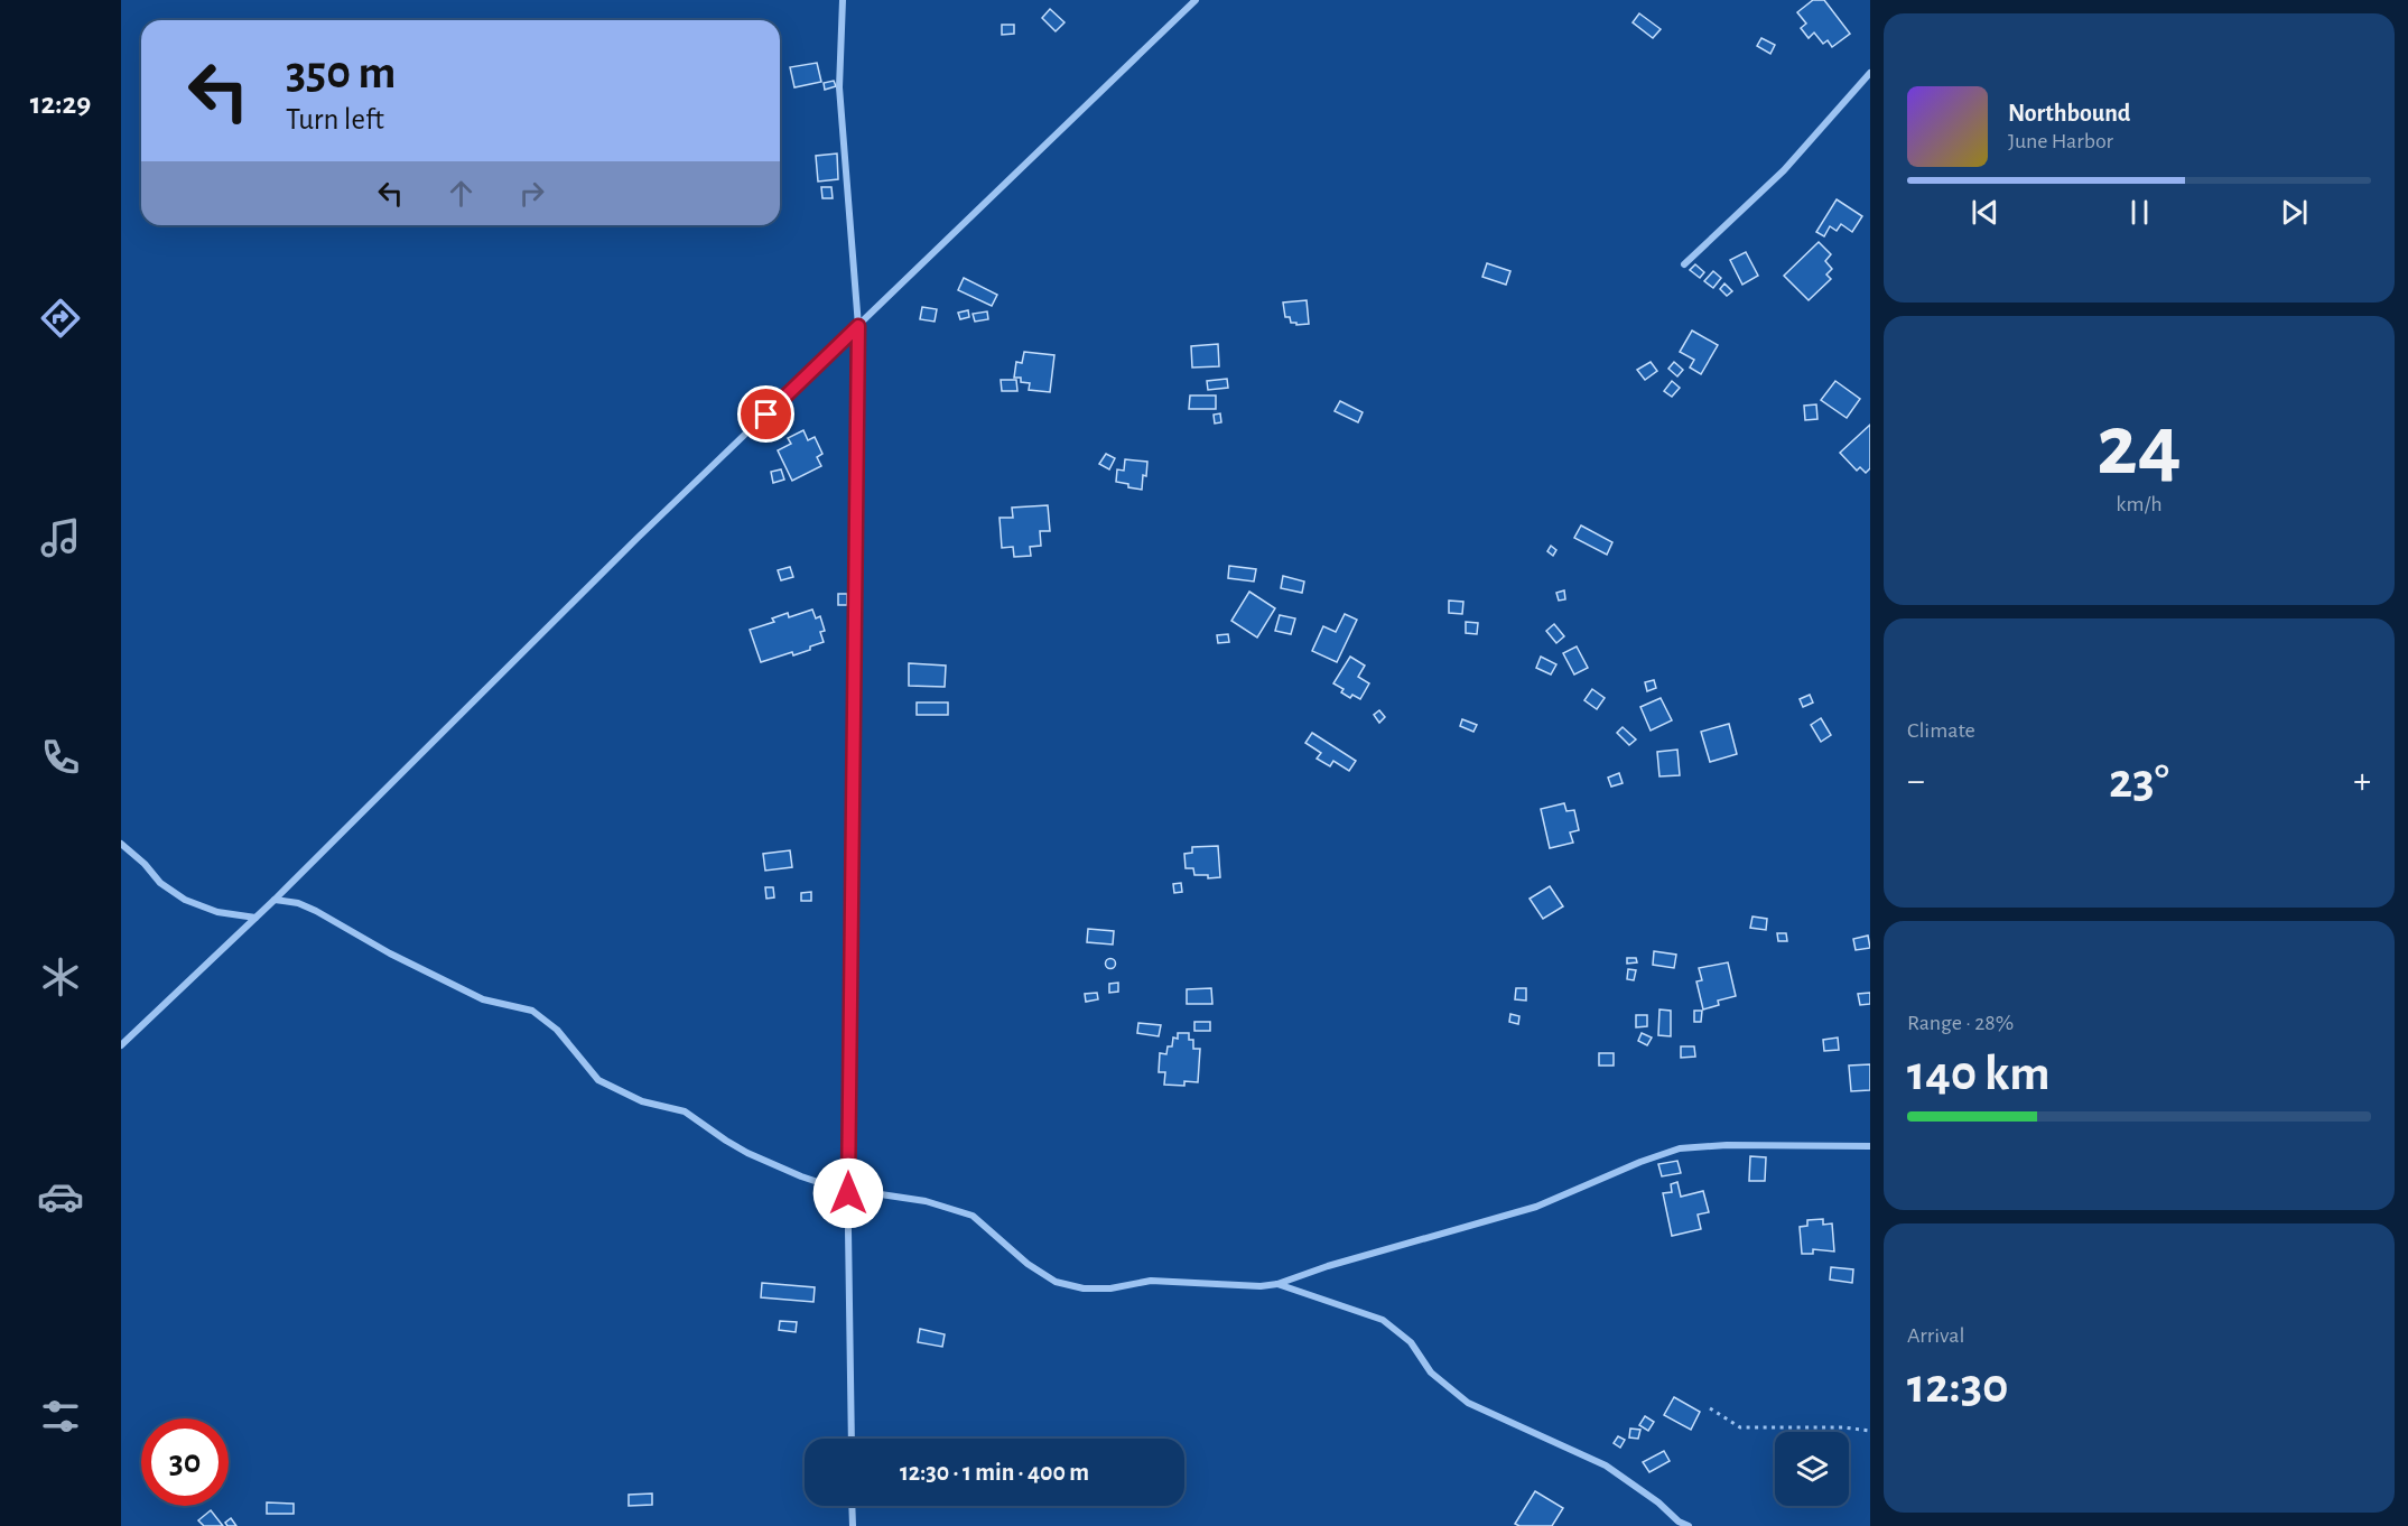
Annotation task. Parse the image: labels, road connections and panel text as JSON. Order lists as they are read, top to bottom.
{
  "page": {
    "tabs": "12:29",
    "turn": ["350 m", "Turn left"],
    "song": ["Northbound", "June Harbor"],
    "tile": [
      ["24", "km/h"],
      "Climate",
      ["Range · 28%", "140 km"],
      ["Arrival", "12:30"]
    ],
    "heat": ["−", "23°", "+"],
    "limit": "30",
    "trip": "12:30 · 1 min · 400 m"
  }
}
